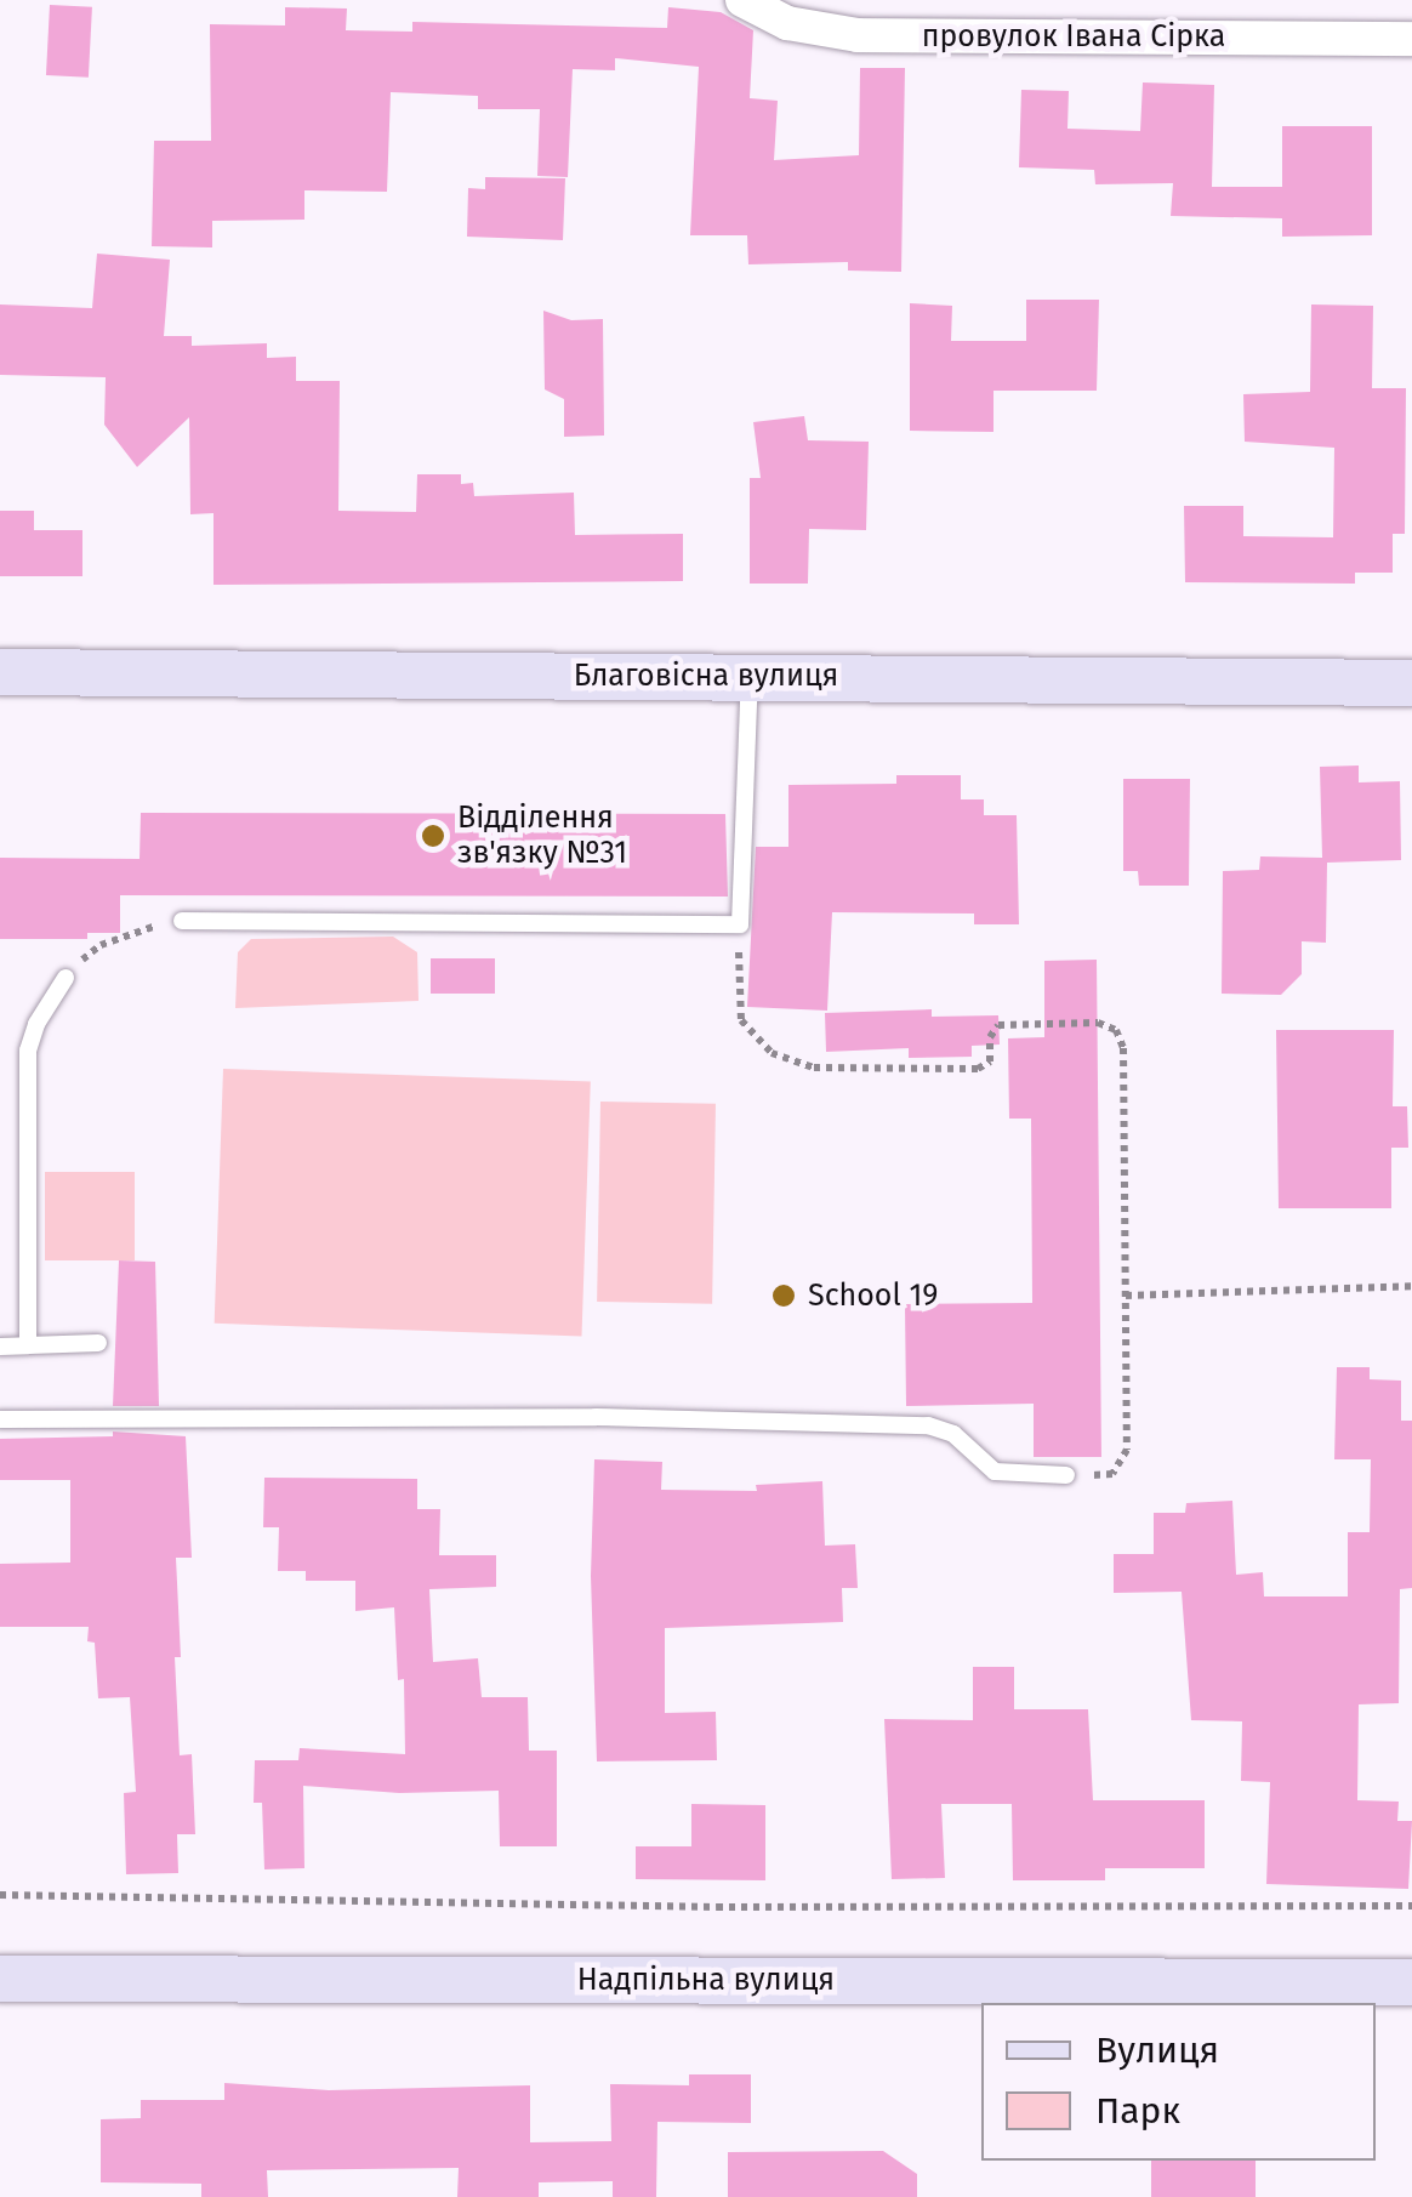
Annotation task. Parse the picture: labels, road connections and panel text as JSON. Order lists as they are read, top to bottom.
{
  "streets": {
    "main road": ["Благовісна вулиця", "Надпільна вулиця"],
    "street": ["провулок Івана Сірка"]
  },
  "places": ["Відділення зв'язку №31", "School 19"],
  "legend": ["Вулиця", "Парк"]
}
